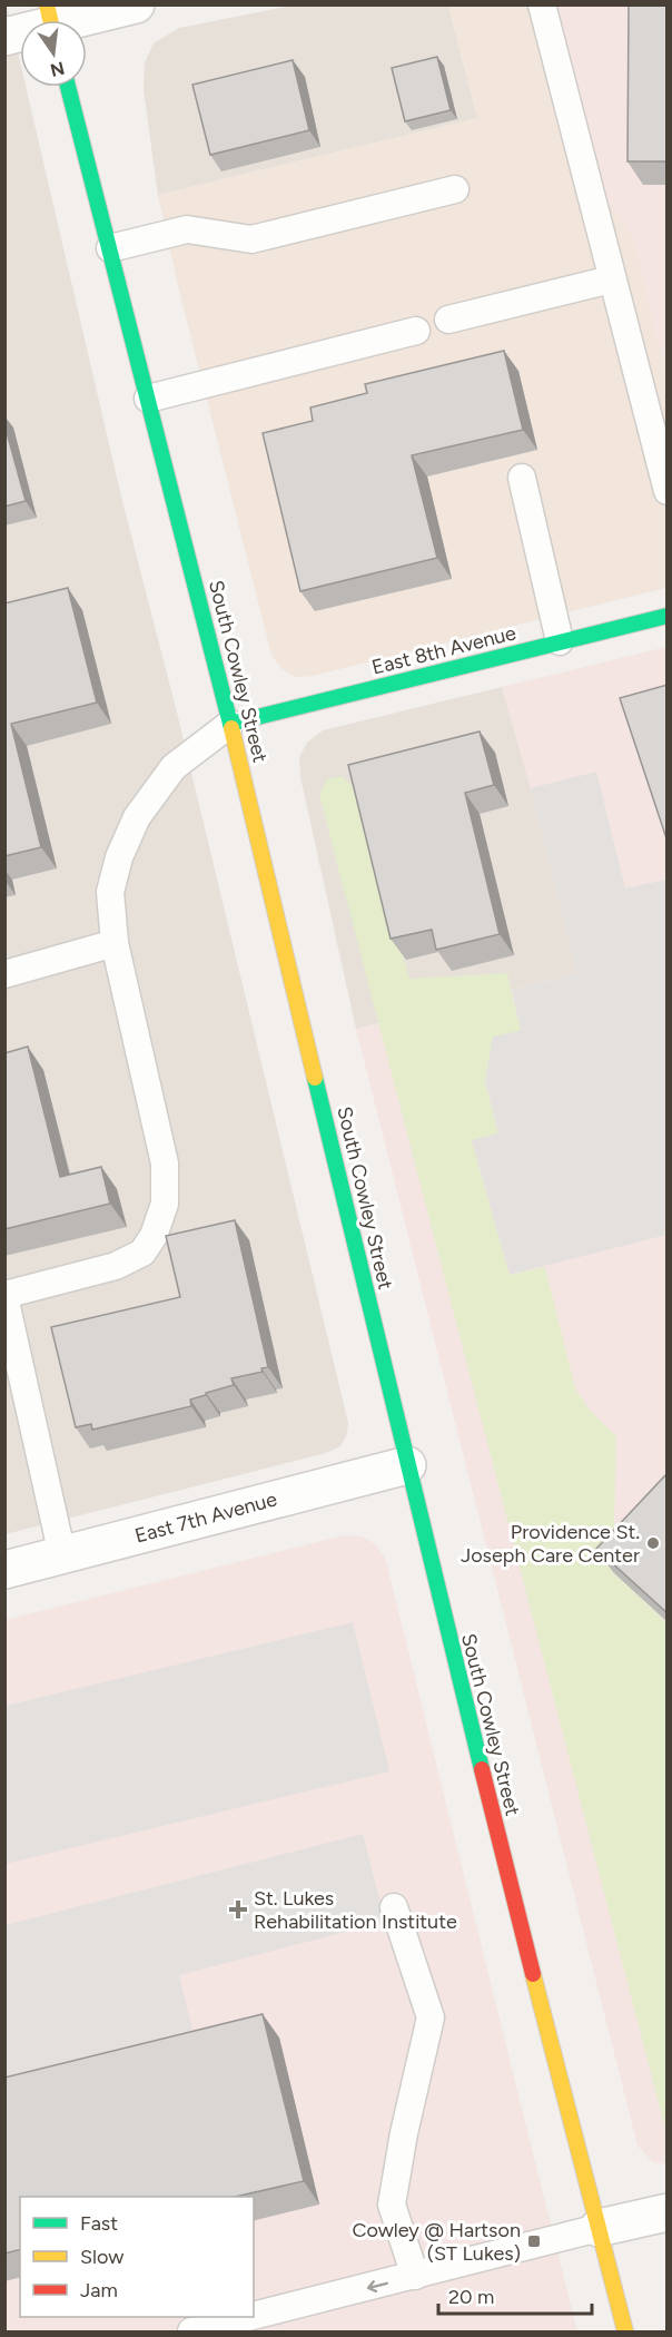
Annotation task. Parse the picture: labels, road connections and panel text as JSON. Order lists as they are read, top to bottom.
{
  "streets": {
    "street": ["East 8th Avenue", "South Cowley Street", "East 7th Avenue"]
  },
  "crossings": [
    ["East 8th Avenue", "South Cowley Street"],
    ["South Cowley Street", "East 7th Avenue"]
  ],
  "places": {
    "other": ["Providence St. Joseph Care Center"],
    "health": ["St. Lukes Rehabilitation Institute"],
    "transit": ["Cowley @ Hartson (ST Lukes)"]
  },
  "legend": ["Fast", "Slow", "Jam"],
  "scale_bar": "20 m",
  "north": "bottom"
}
